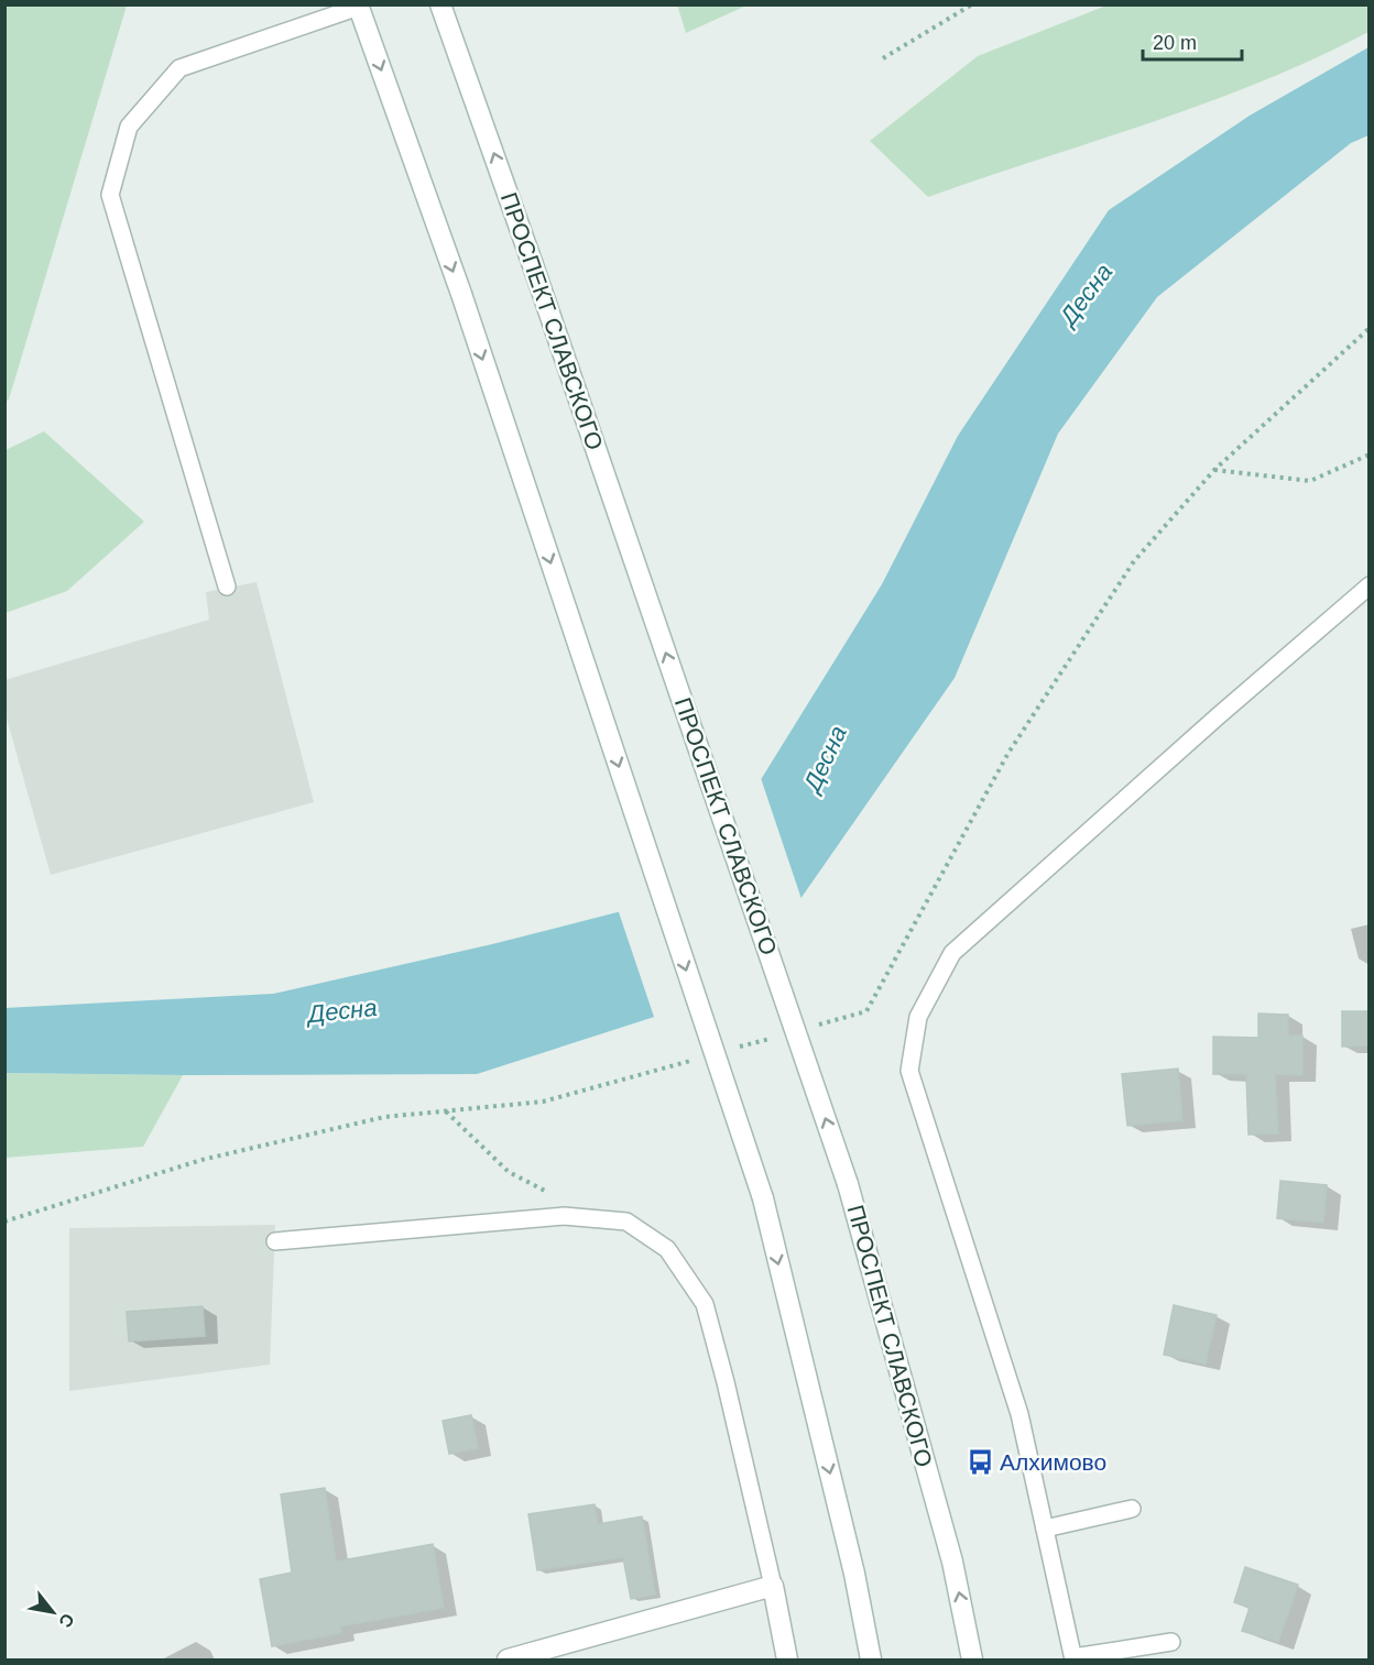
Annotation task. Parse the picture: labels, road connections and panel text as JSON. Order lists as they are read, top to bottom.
{
  "streets": {
    "main road": ["ПРОСПЕКТ СЛАВСКОГО"]
  },
  "water": ["Десна"],
  "places": {
    "bus stop": ["Алхимово"]
  },
  "scale_bar": "20 m",
  "north": "bottom right"
}
